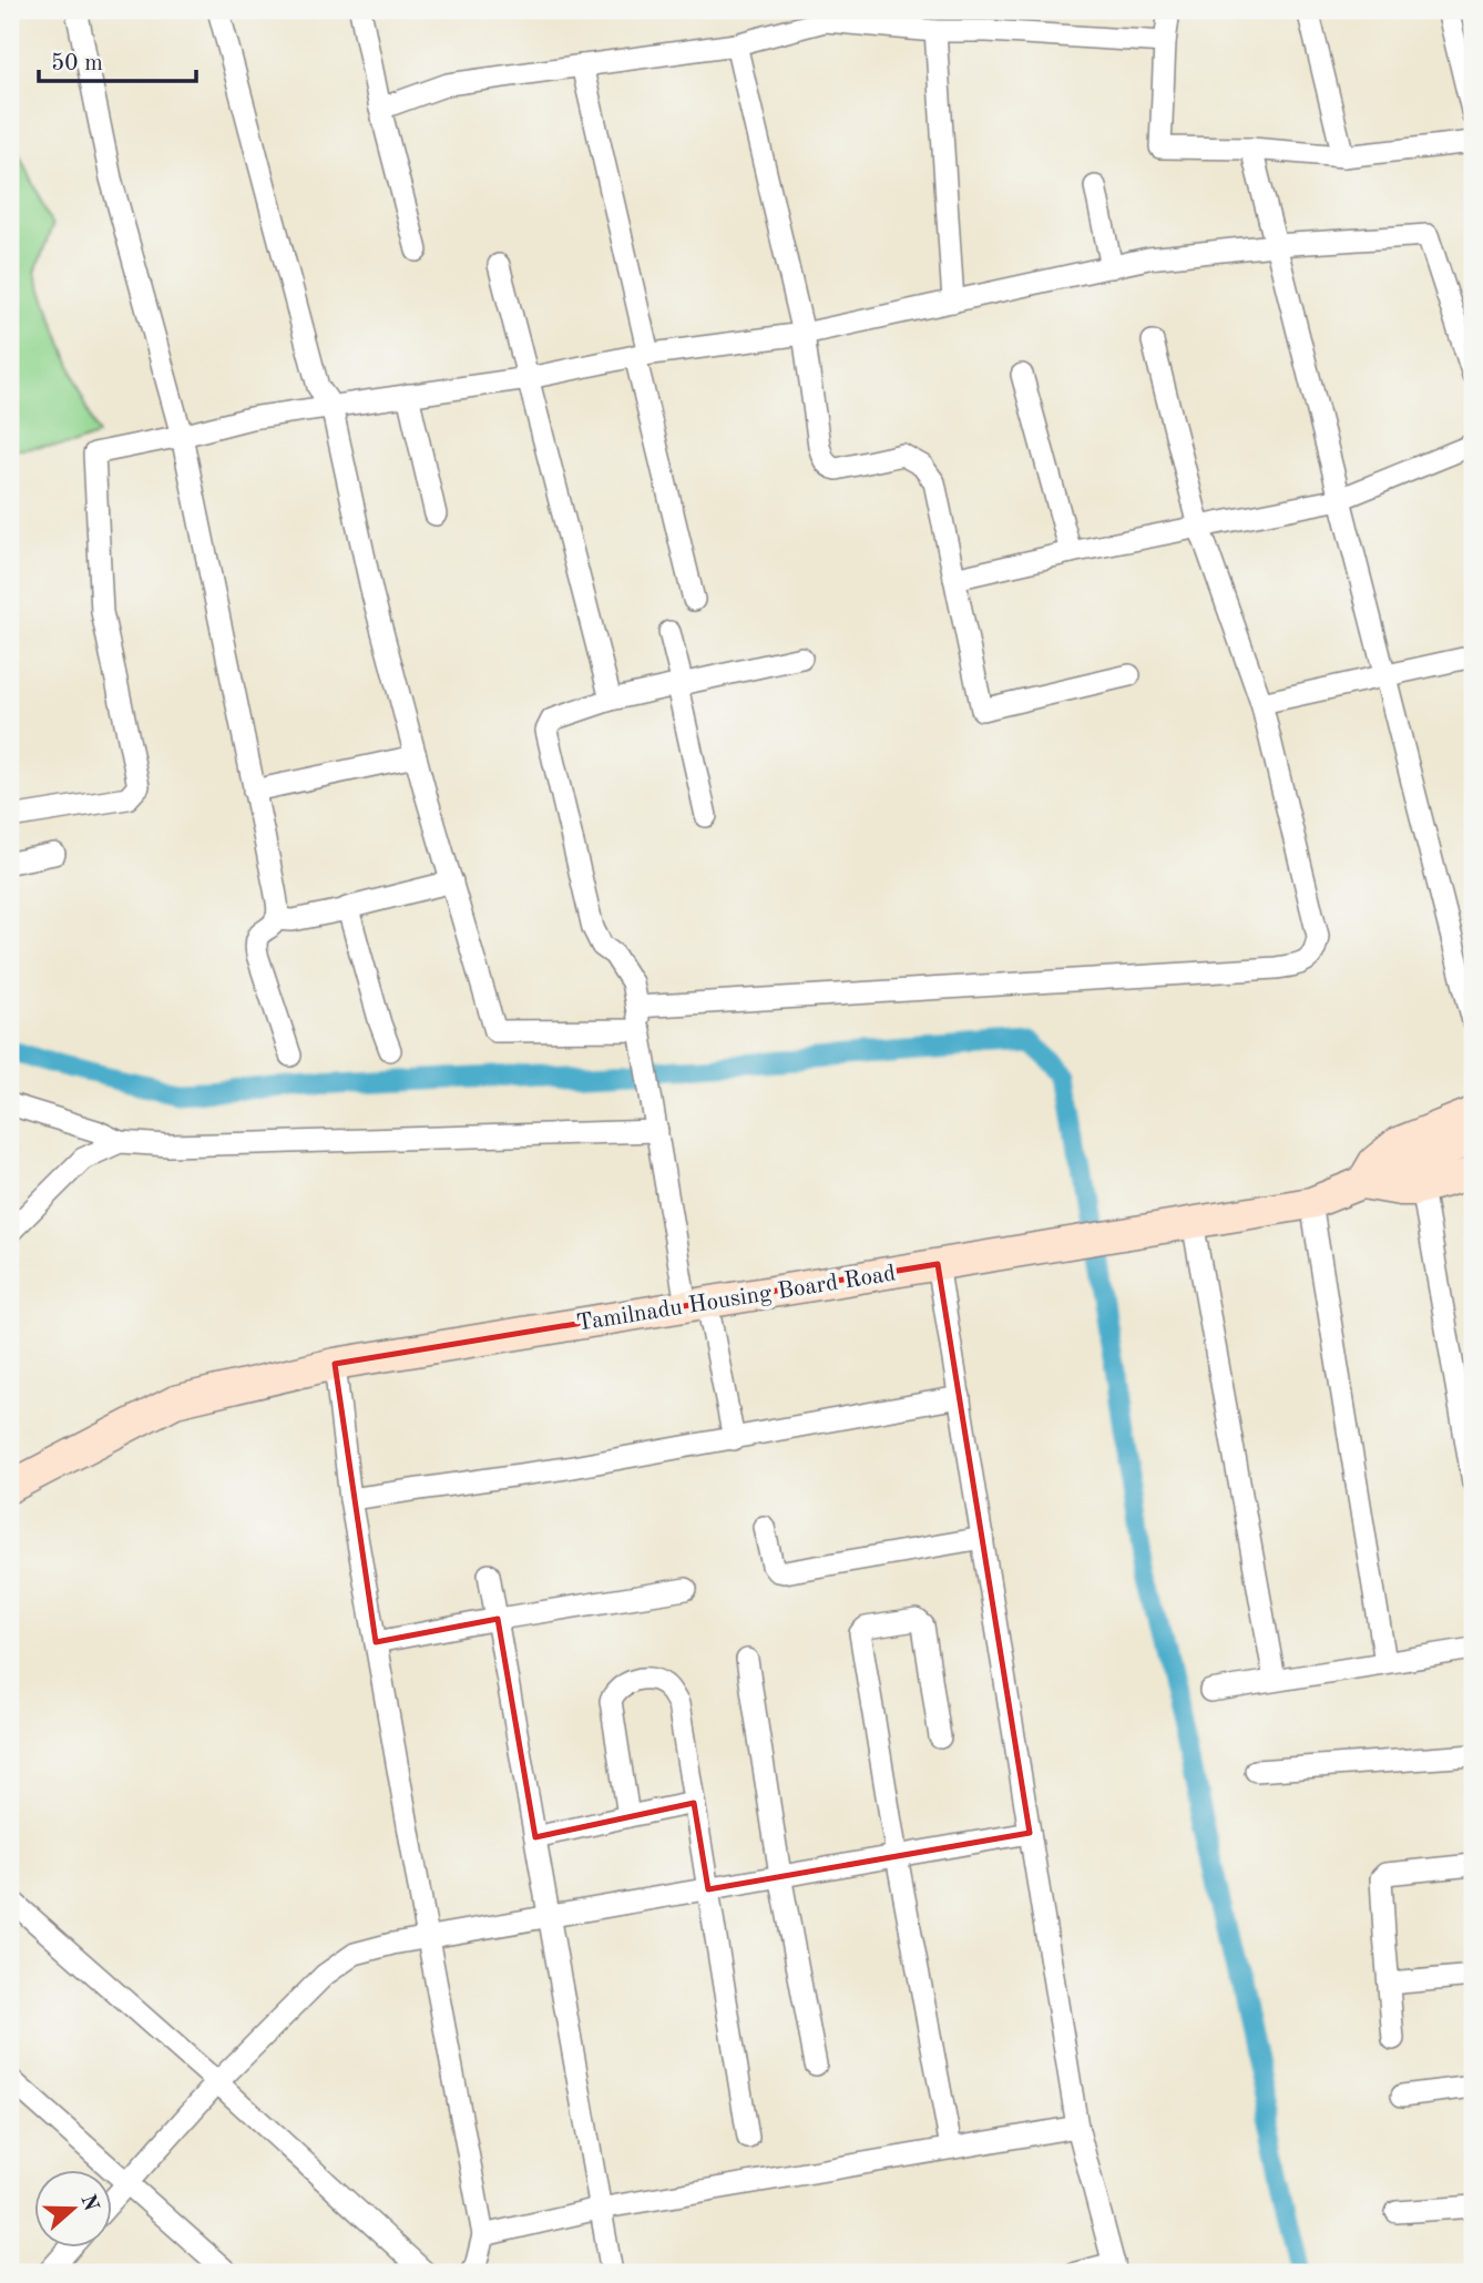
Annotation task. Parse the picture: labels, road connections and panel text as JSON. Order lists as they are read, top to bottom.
{
  "streets": {
    "street": ["Tamilnadu Housing Board Road"]
  },
  "scale_bar": "50 m",
  "north": "right"
}
